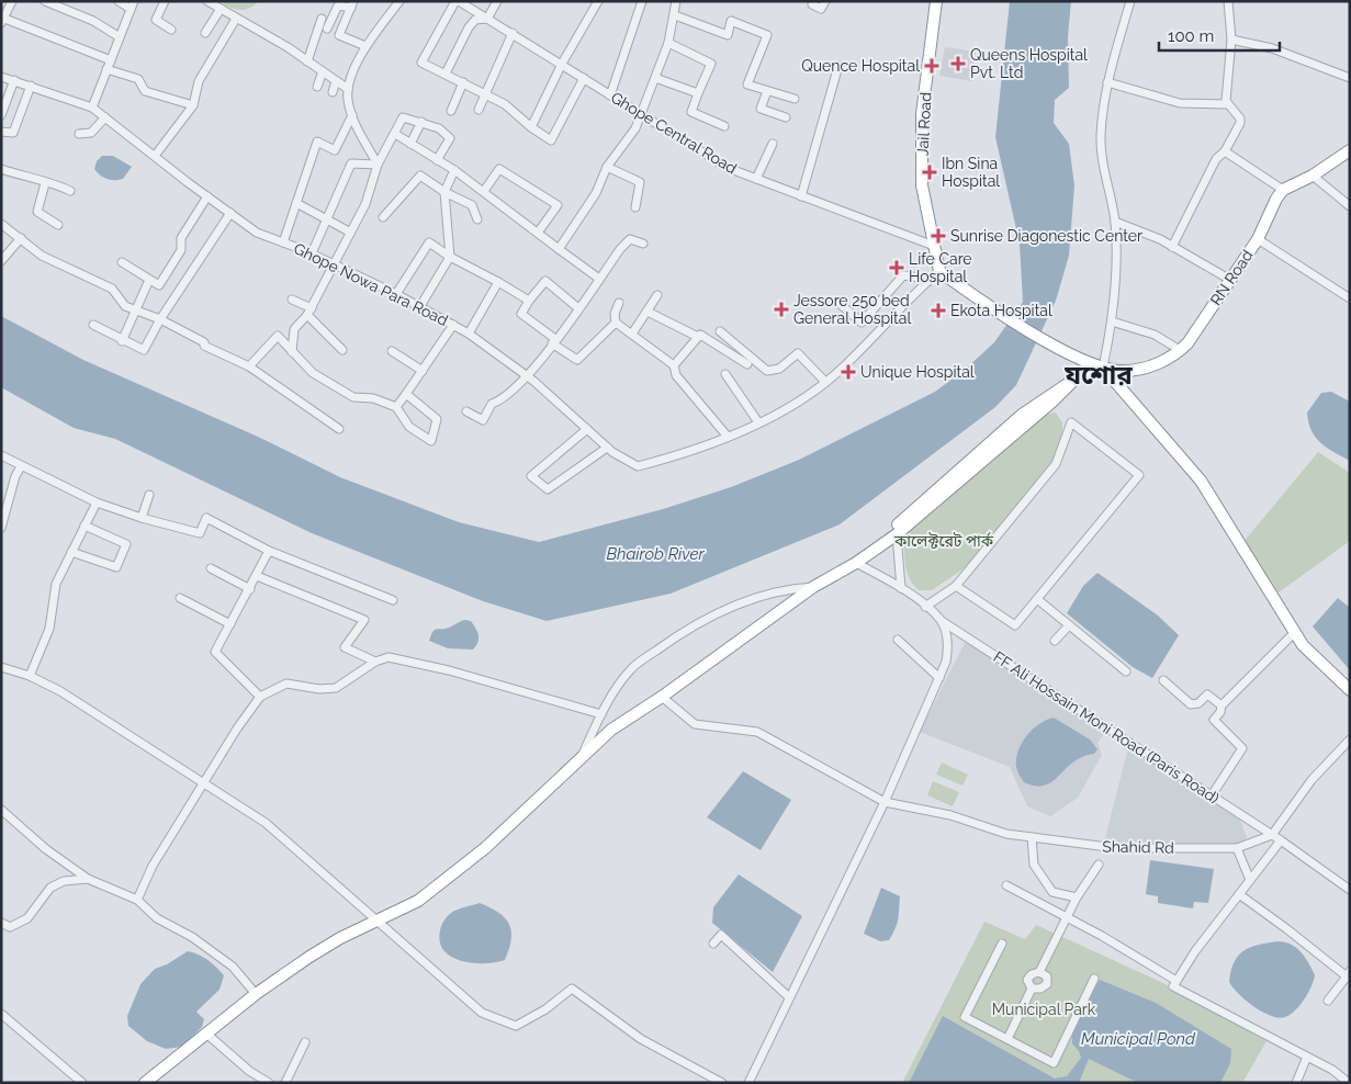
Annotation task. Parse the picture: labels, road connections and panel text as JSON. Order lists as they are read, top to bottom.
{
  "streets": {
    "highway": ["Jail Road", "RN Road"],
    "street": [
      "Ghope Central Road",
      "Ghope Nowa Para Road",
      "FF Ali Hossain Moni Road (Paris Road)",
      "Shahid Rd"
    ]
  },
  "crossings": [
    ["Jail Road", "Ghope Central Road"],
    ["Jail Road", "Ghope Nowa Para Road"],
    ["FF Ali Hossain Moni Road (Paris Road)", "Shahid Rd"]
  ],
  "districts": ["যশোর"],
  "water": ["Bhairob River", "Municipal Pond"],
  "parks": ["কালেক্টরেট পার্ক", "Municipal Park"],
  "places": {
    "health": [
      "Queens Hospital Pvt. Ltd",
      "Quence Hospital",
      "Ibn Sina Hospital",
      "Sunrise Diagonestic Center",
      "Life Care Hospital",
      "Jessore 250 bed General Hospital",
      "Ekota Hospital",
      "Unique Hospital"
    ]
  },
  "scale_bar": "100 m"
}
